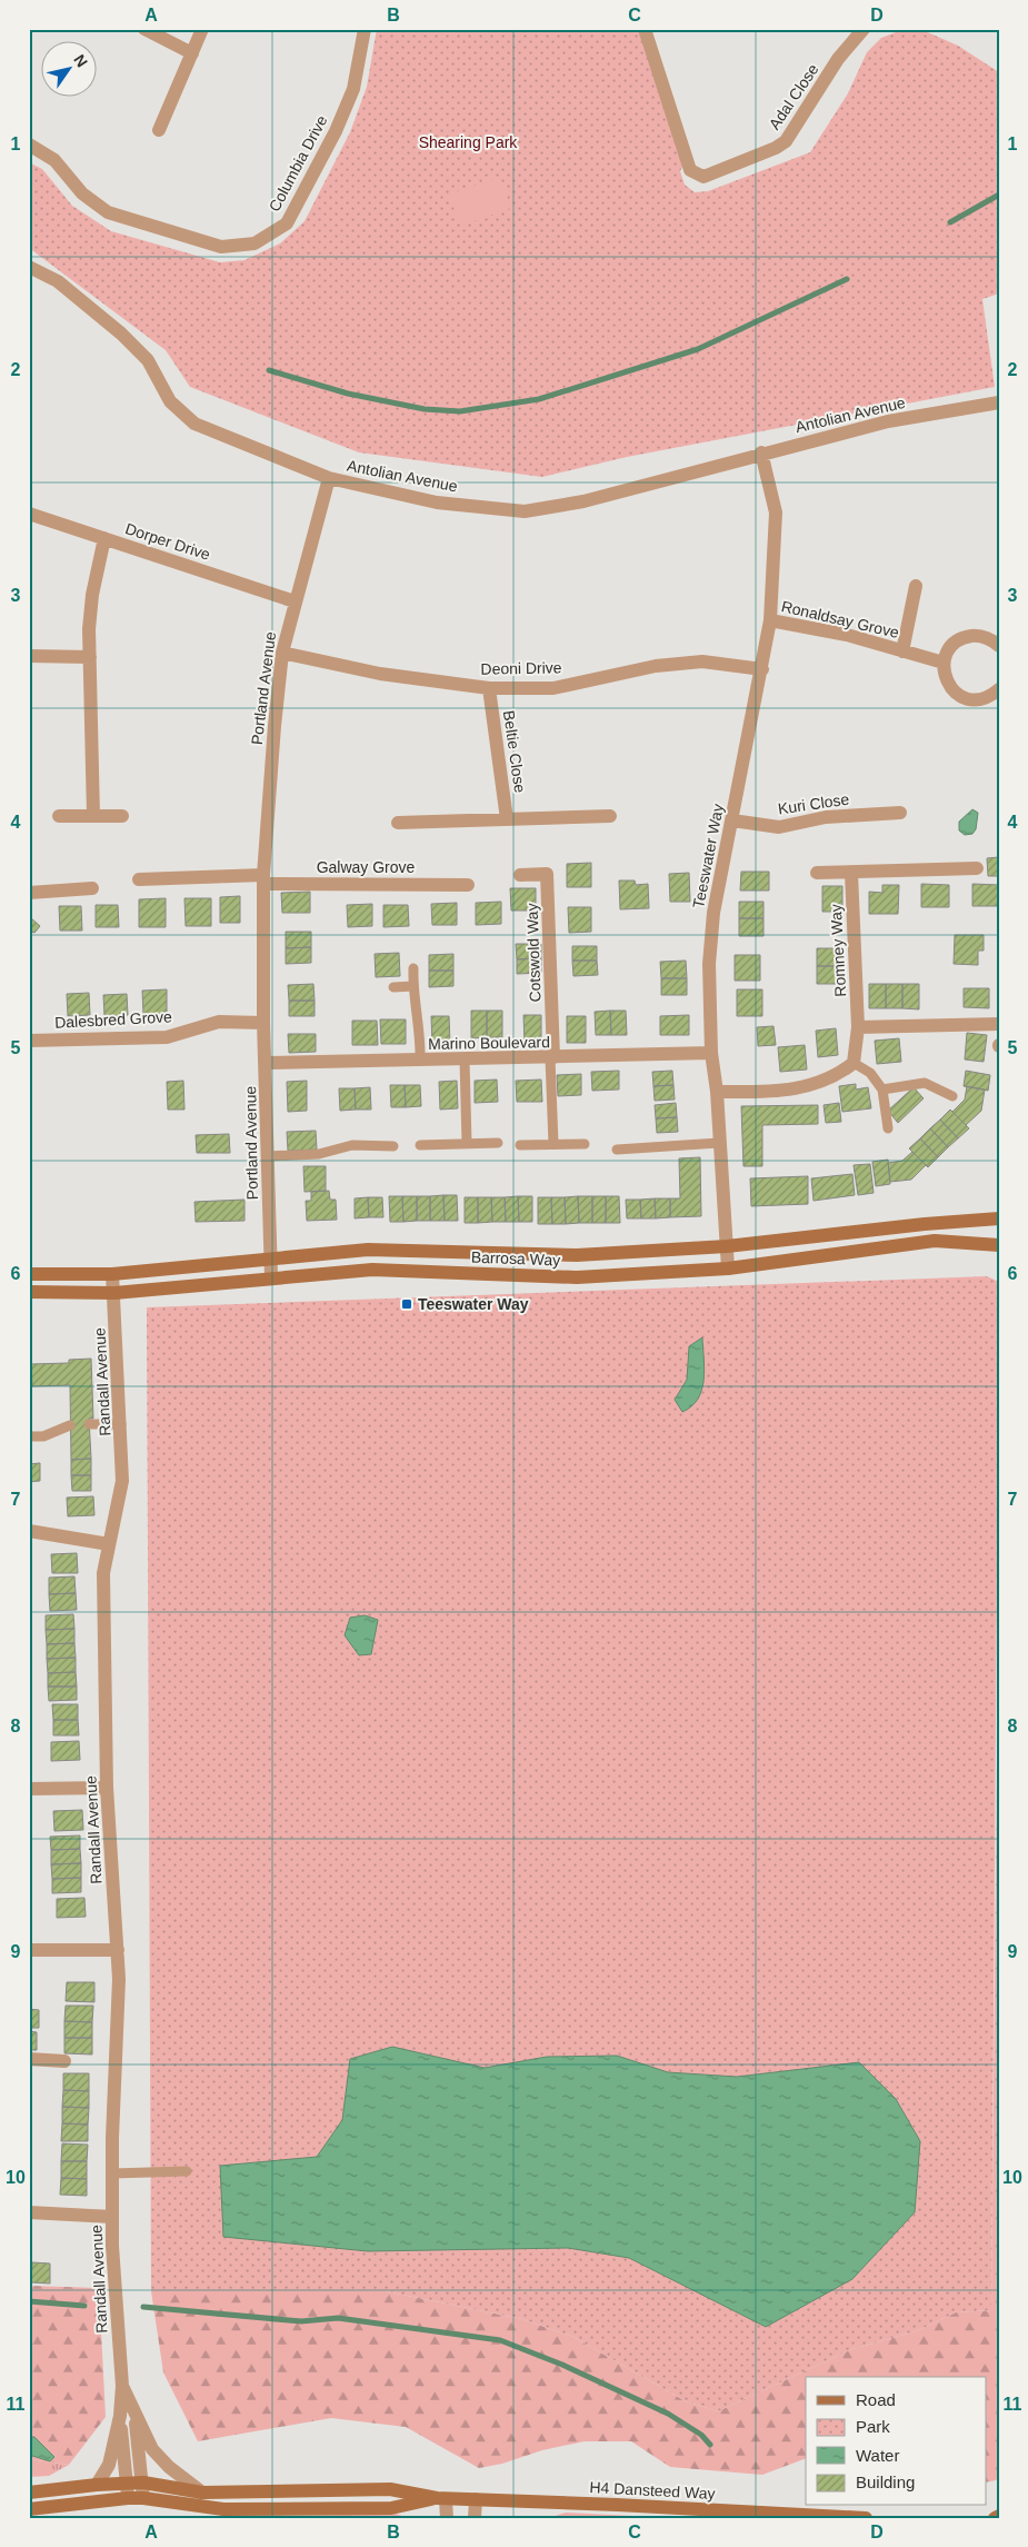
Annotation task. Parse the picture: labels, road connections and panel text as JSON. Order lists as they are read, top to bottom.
{
  "streets": {
    "street": [
      "Adal Close",
      "Columbia Drive",
      "Antolian Avenue",
      "Dorper Drive",
      "Ronaldsay Grove",
      "Deoni Drive",
      "Portland Avenue",
      "Beltie Close",
      "Kuri Close",
      "Teeswater Way",
      "Galway Grove",
      "Romney Way",
      "Cotswold Way",
      "Dalesbred Grove",
      "Marino Boulevard",
      "Barrosa Way",
      "Randall Avenue",
      "H4 Dansteed Way"
    ]
  },
  "crossings": [
    ["Antolian Avenue", "Portland Avenue"],
    ["Antolian Avenue", "Teeswater Way"],
    ["Dorper Drive", "Portland Avenue"],
    ["Ronaldsay Grove", "Teeswater Way"],
    ["Deoni Drive", "Portland Avenue"],
    ["Deoni Drive", "Beltie Close"],
    ["Deoni Drive", "Teeswater Way"],
    ["Portland Avenue", "Galway Grove"],
    ["Portland Avenue", "Dalesbred Grove"],
    ["Portland Avenue", "Marino Boulevard"],
    ["Portland Avenue", "Barrosa Way"],
    ["Kuri Close", "Teeswater Way"],
    ["Teeswater Way", "Marino Boulevard"],
    ["Teeswater Way", "Barrosa Way"],
    ["Cotswold Way", "Marino Boulevard"],
    ["Barrosa Way", "Randall Avenue"],
    ["Randall Avenue", "H4 Dansteed Way"]
  ],
  "parks": ["Shearing Park"],
  "places": {
    "transit": ["Teeswater Way"]
  },
  "legend": [
    "Road",
    "Park",
    "Water",
    "Building"
  ],
  "north": "top right",
  "grid": {
    "columns": [
      "A",
      "B",
      "C",
      "D"
    ],
    "rows": [
      "1",
      "2",
      "3",
      "4",
      "5",
      "6",
      "7",
      "8",
      "9",
      "10",
      "11"
    ]
  }
}
